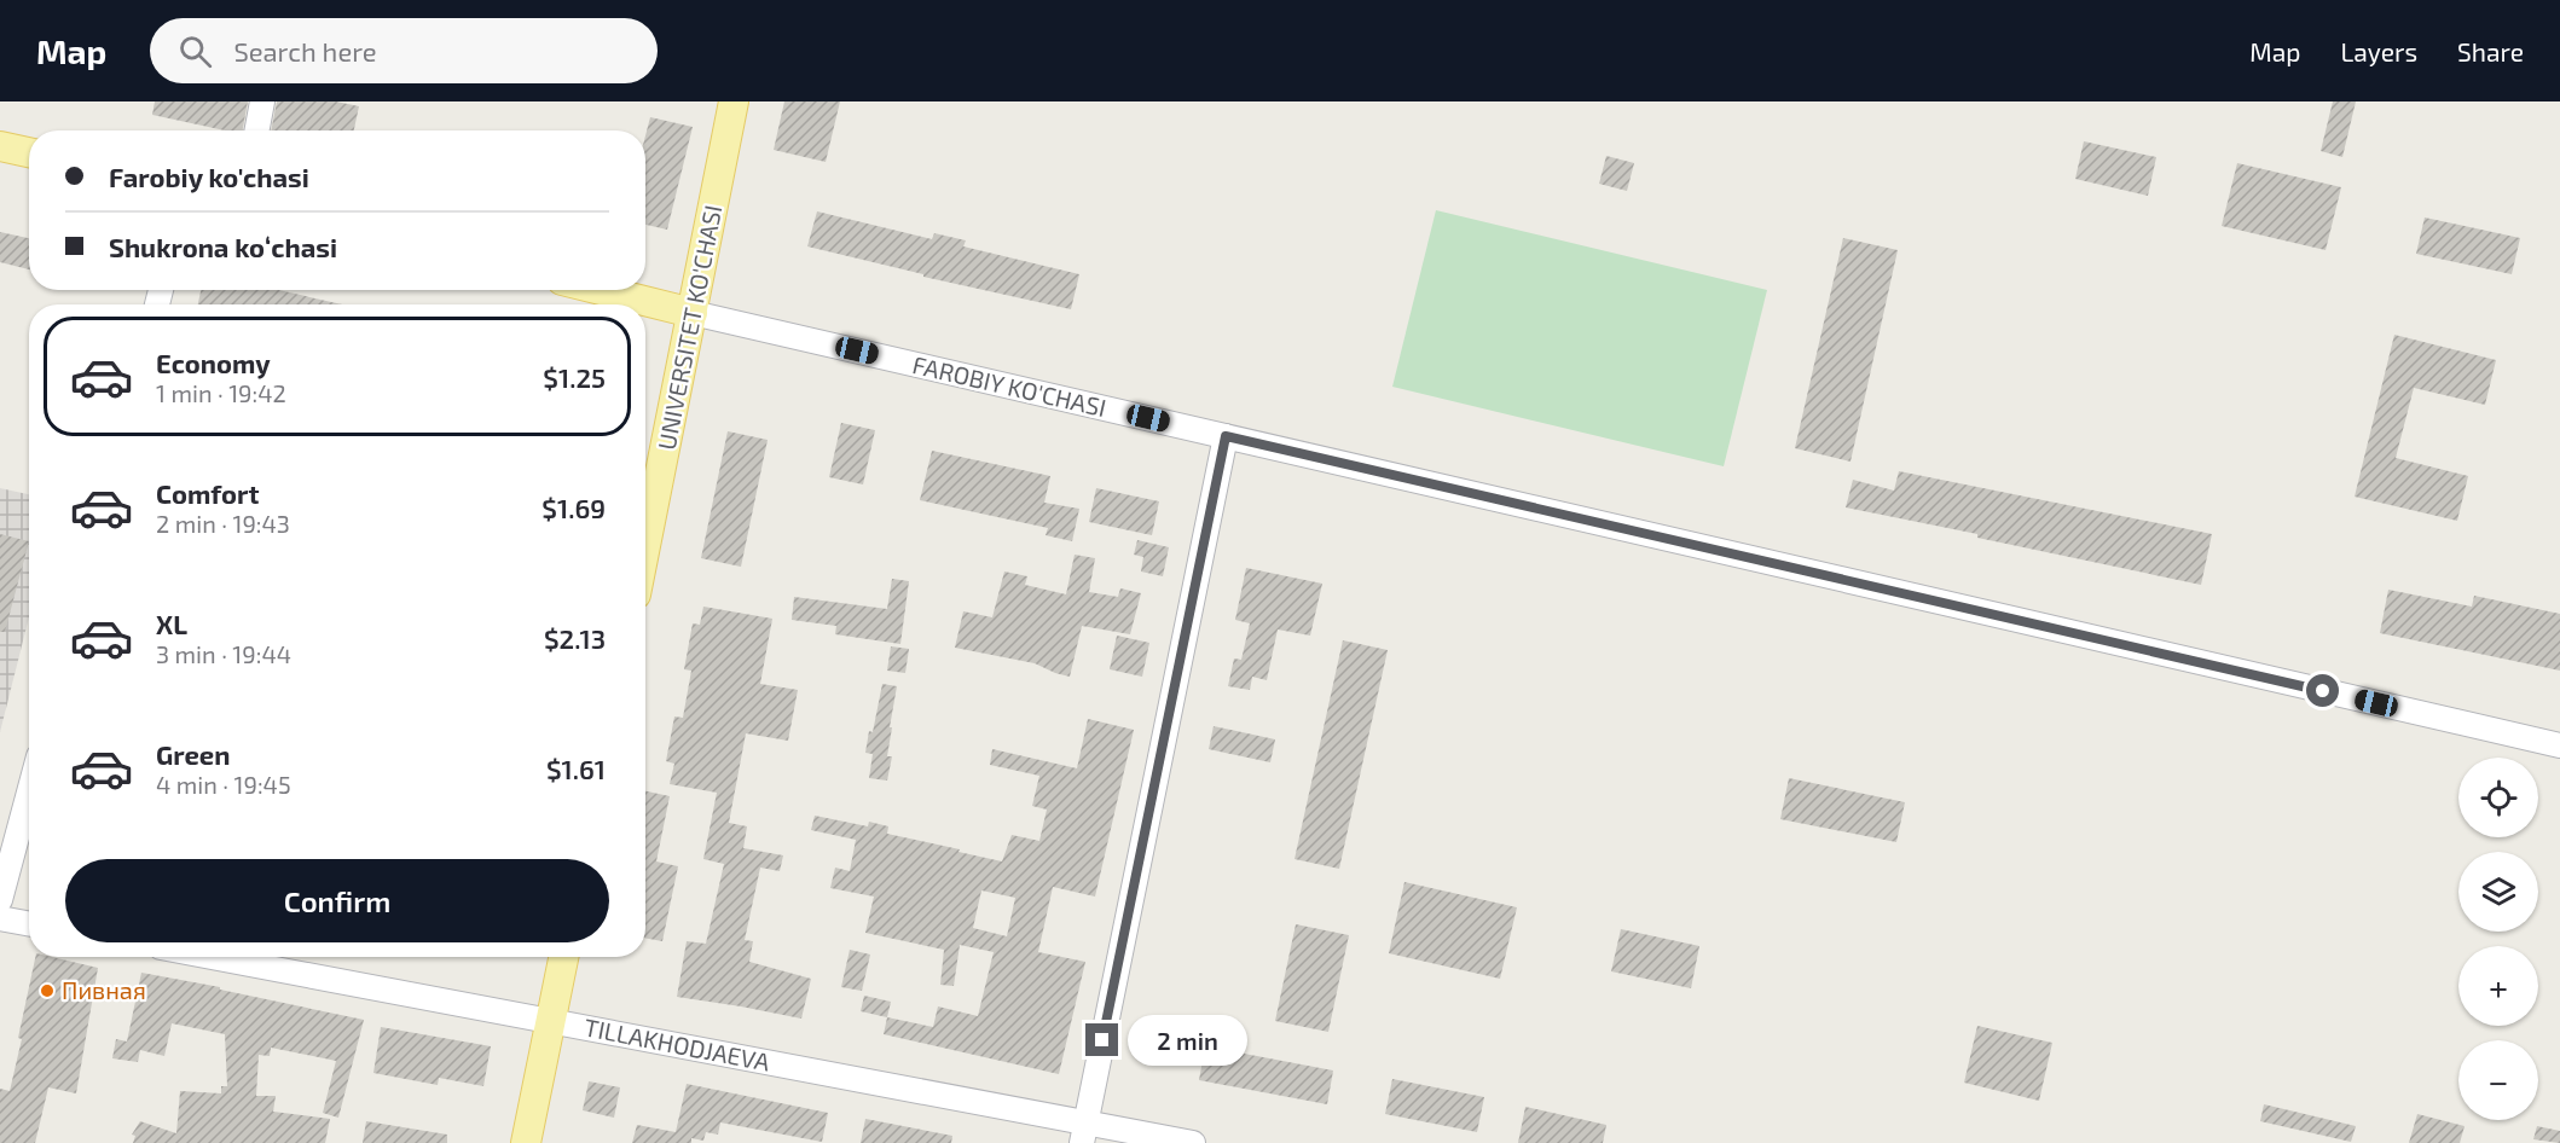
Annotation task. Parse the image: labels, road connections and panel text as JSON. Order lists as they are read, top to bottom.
{
  "streets": {
    "main road": ["UNIVERSITET KO'CHASI", "FAROBIY KO'CHASI"],
    "street": ["TILLAKHODJAEVA"]
  },
  "crossings": [
    ["UNIVERSITET KO'CHASI", "FAROBIY KO'CHASI"]
  ],
  "places": ["Пивная"],
  "page": {
    "header": "Map",
    "search": "Search here",
    "nav": ["Map", "Layers", "Share"],
    "banner": ["Farobiy ko'chasi", "Shukrona koʻchasi"],
    "list": [
      {
        "name": "Economy",
        "note": "1 min · 19:42",
        "value": "$1.25"
      },
      {
        "name": "Comfort",
        "note": "2 min · 19:43",
        "value": "$1.69"
      },
      {
        "name": "XL",
        "note": "3 min · 19:44",
        "value": "$2.13"
      },
      {
        "name": "Green",
        "note": "4 min · 19:45",
        "value": "$1.61"
      }
    ],
    "map_buttons": ["+", "−"],
    "buttons": "Confirm",
    "bubble": "2 min"
  }
}
